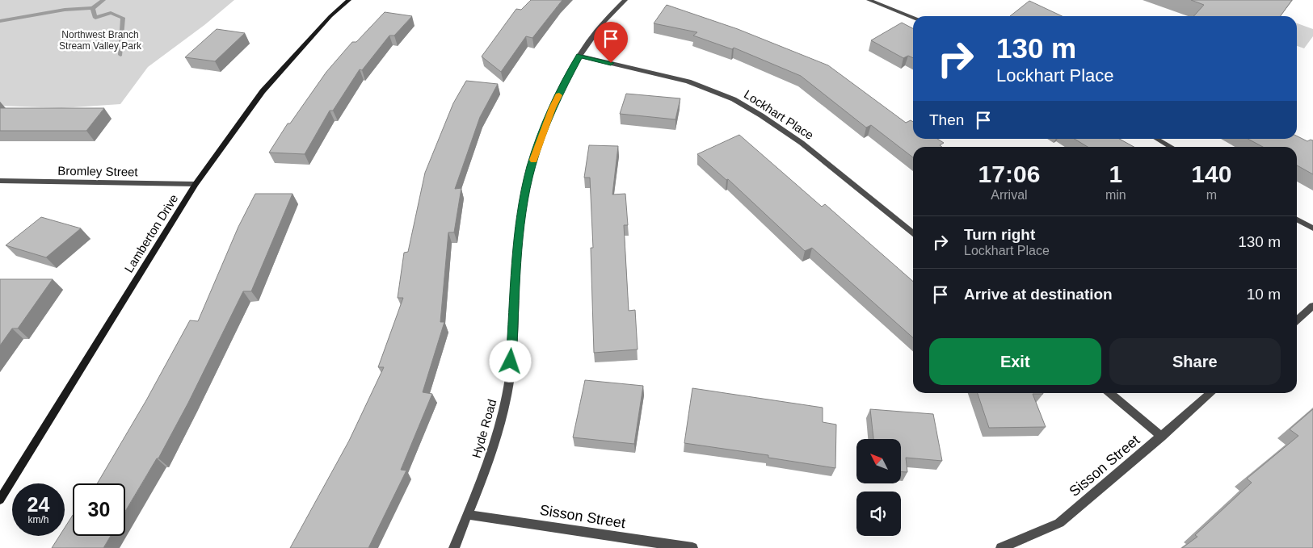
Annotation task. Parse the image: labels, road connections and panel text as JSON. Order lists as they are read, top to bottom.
{
  "streets": {
    "street": [
      "Lockhart Place",
      "Bromley Street",
      "Lamberton Drive",
      "Hyde Road",
      "Sisson Street"
    ]
  },
  "crossings": [
    ["Lockhart Place", "Hyde Road"],
    ["Bromley Street", "Lamberton Drive"],
    ["Hyde Road", "Sisson Street"]
  ],
  "parks": ["Northwest Branch Stream Valley Park"],
  "north": "top left",
  "page": {
    "turn": ["130 m", "Lockhart Place"],
    "then": "Then",
    "eta": [
      "17:06",
      "Arrival",
      "1",
      "min",
      "140",
      "m"
    ],
    "list": [
      {
        "name": "Turn right",
        "note": "Lockhart Place",
        "value": "130 m"
      },
      {
        "name": "Arrive at destination",
        "value": "10 m"
      }
    ],
    "buttons": ["Exit", "Share"],
    "speed": "24 km/h",
    "limit": "30"
  }
}
